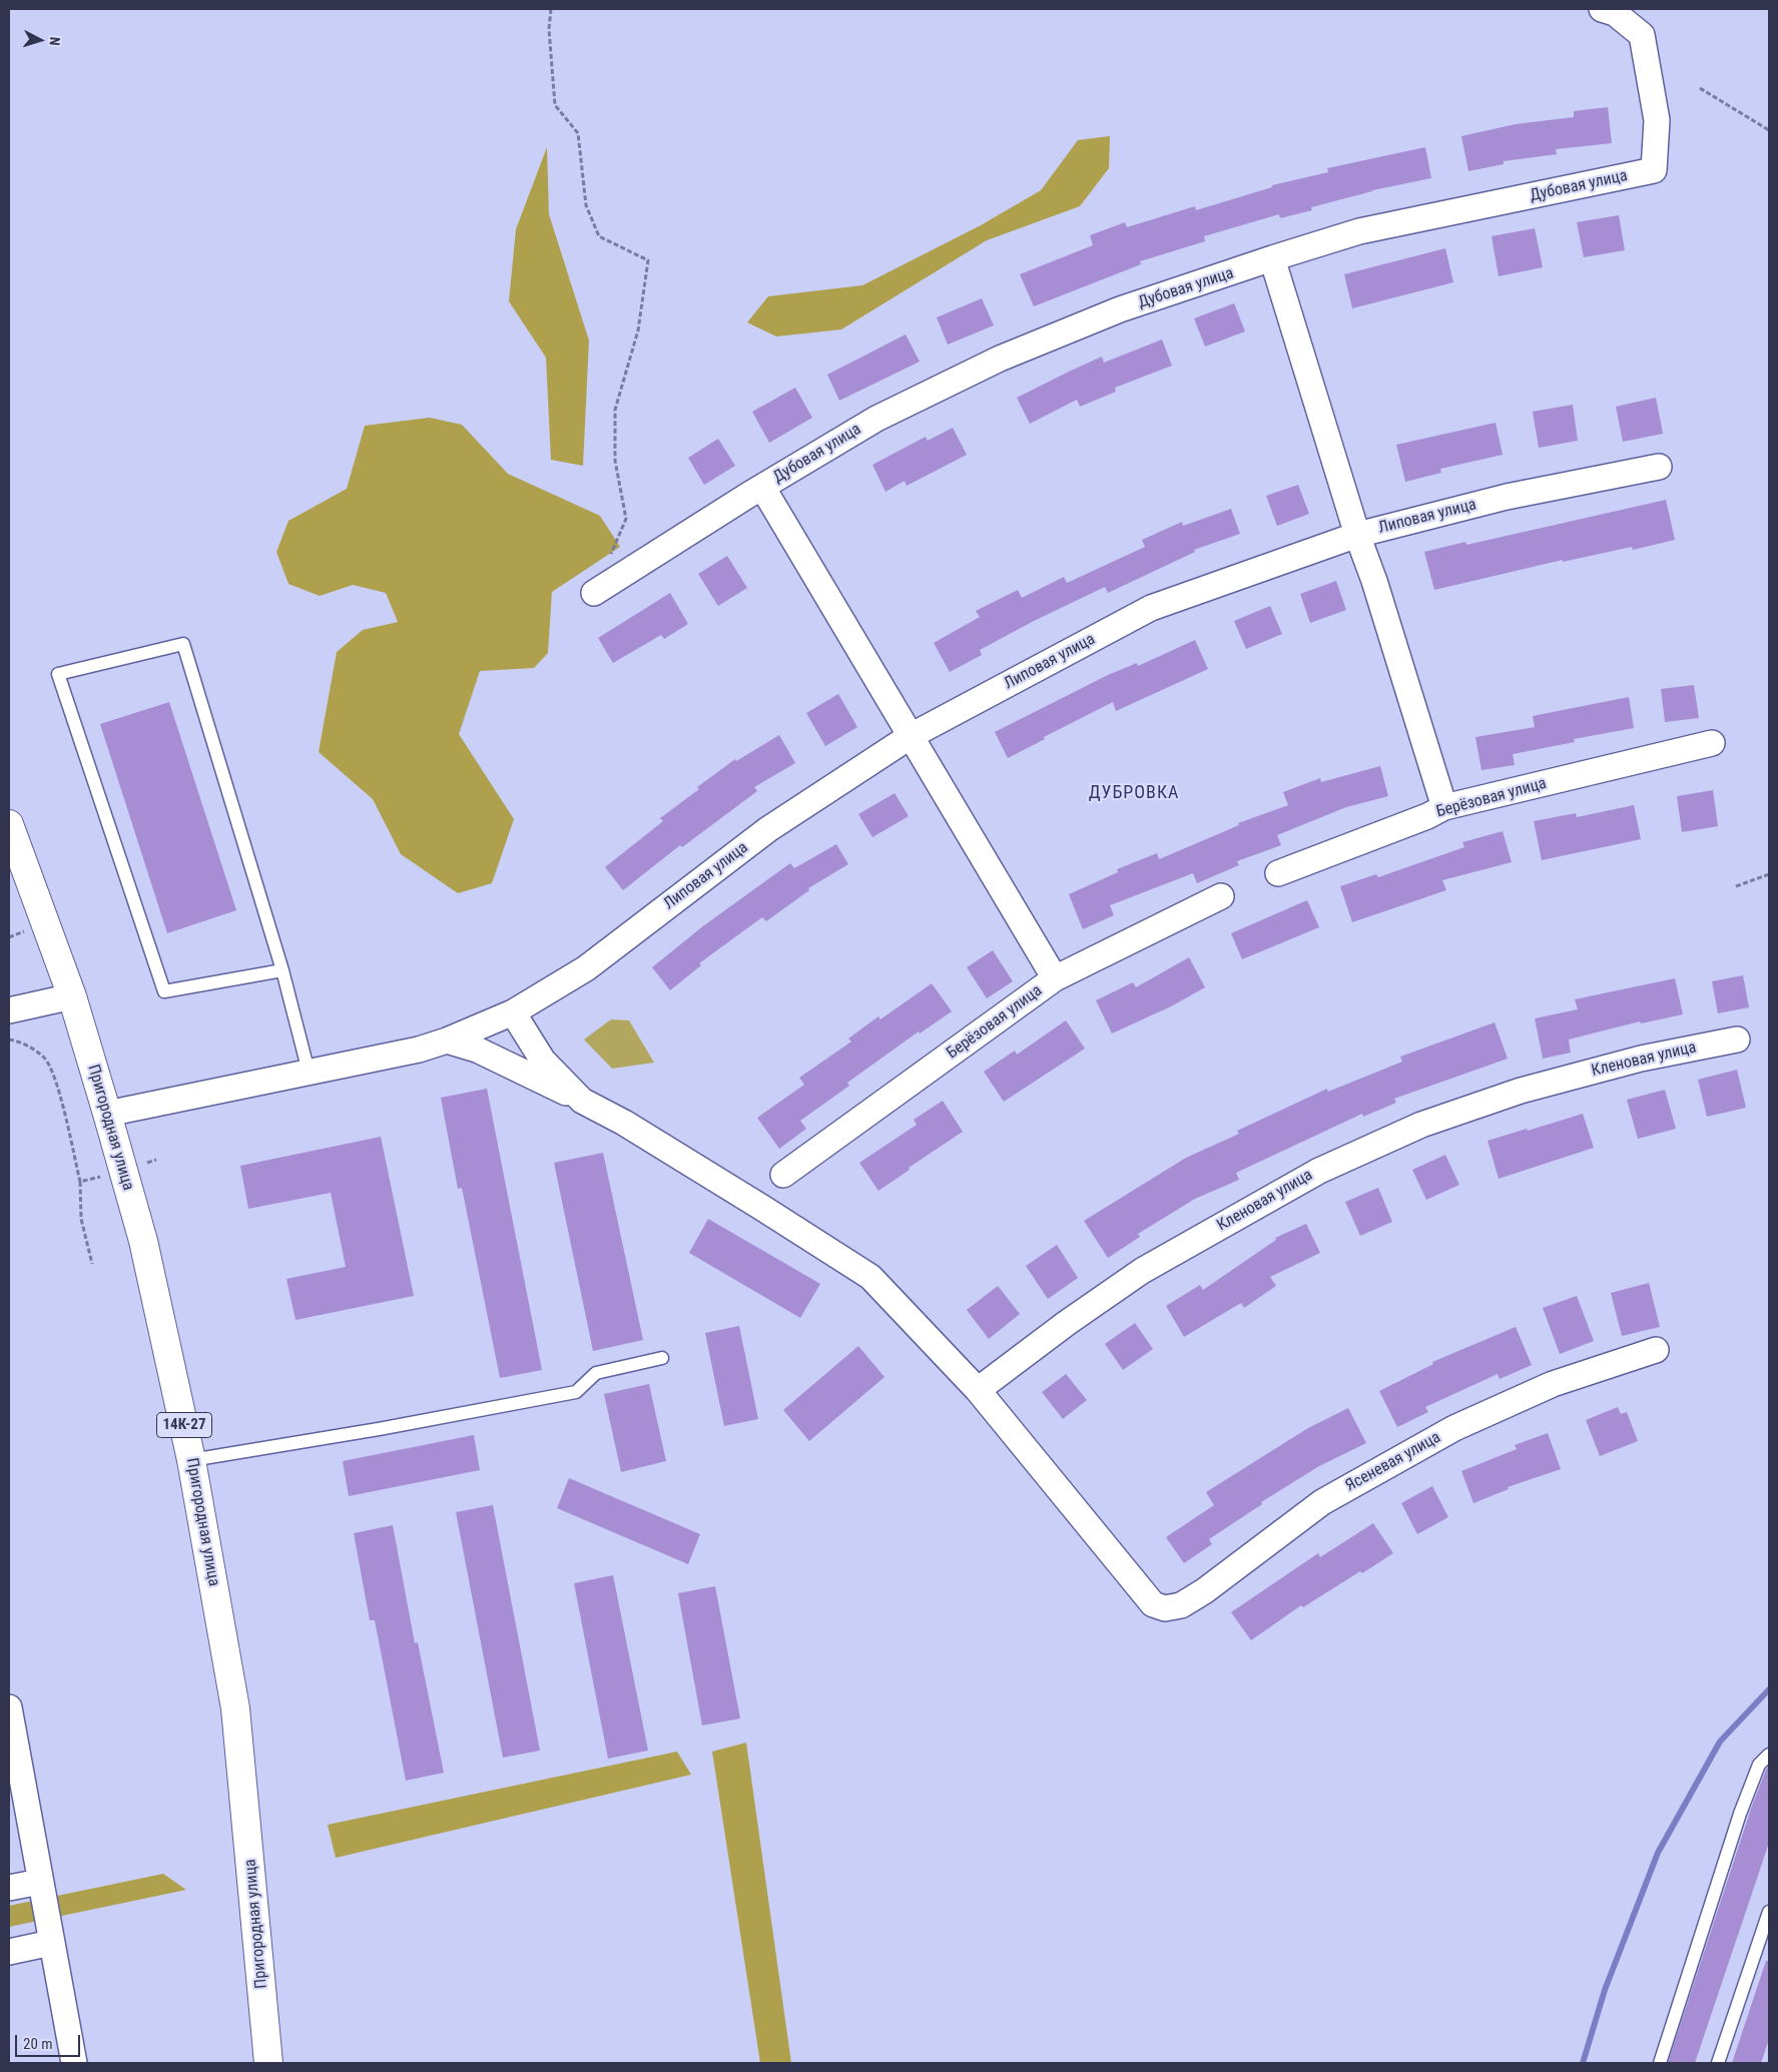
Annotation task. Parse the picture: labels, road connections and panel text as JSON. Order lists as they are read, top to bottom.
{
  "streets": {
    "main road": ["Пригородная улица", "14К-27"],
    "street": [
      "Дубовая улица",
      "Липовая улица",
      "Берёзовая улица",
      "Кленовая улица",
      "Ясеневая улица"
    ]
  },
  "crossings": [
    ["Липовая улица", "Пригородная улица"],
    ["Кленовая улица", "Ясеневая улица"]
  ],
  "districts": ["ДУБРОВКА"],
  "scale_bar": "20 m",
  "north": "right"
}
